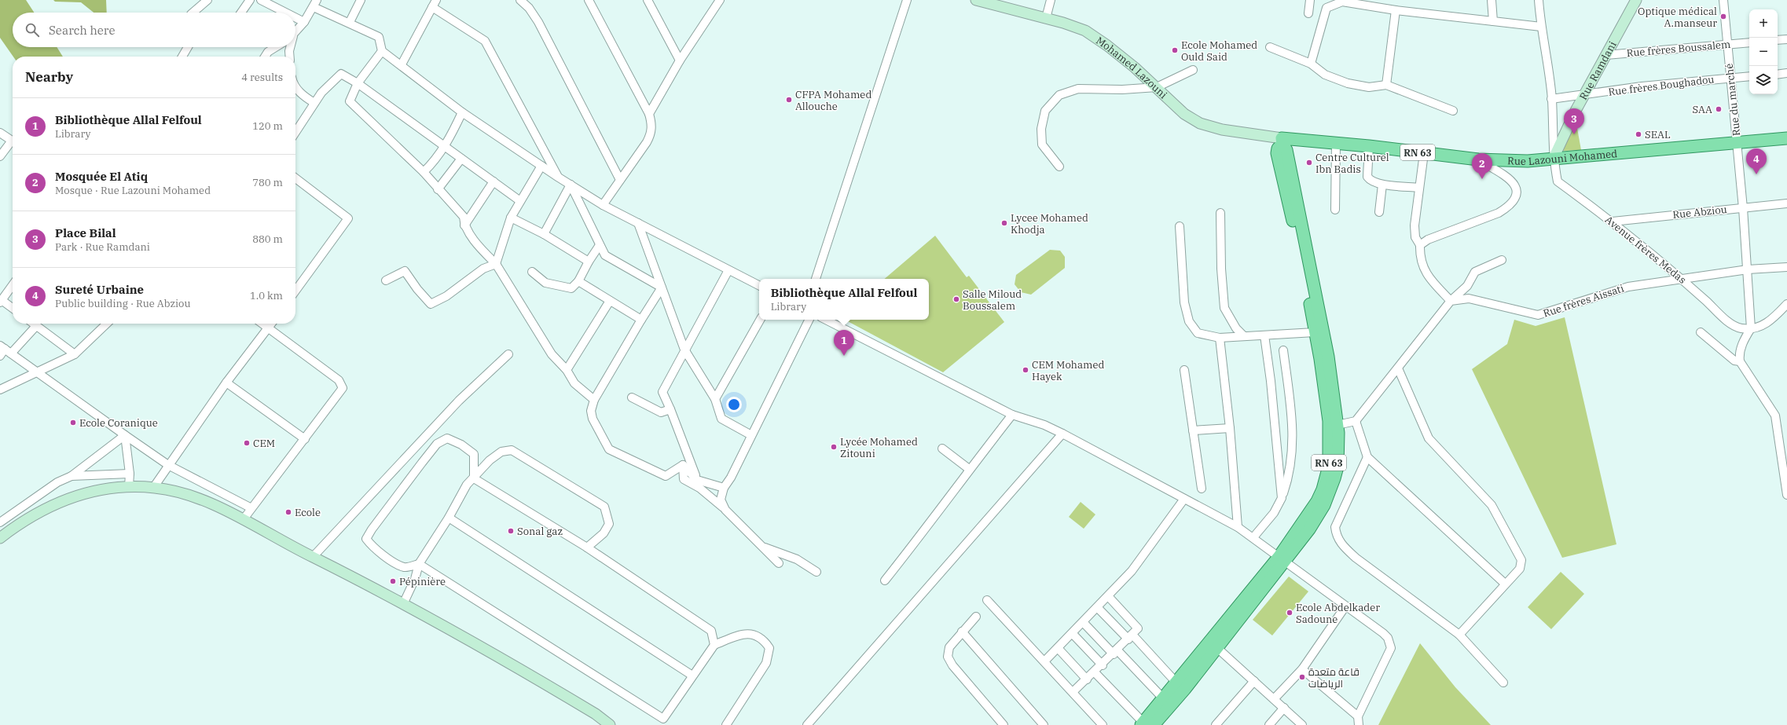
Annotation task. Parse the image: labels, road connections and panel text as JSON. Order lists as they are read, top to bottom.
{
  "streets": {
    "main road": ["RN 63", "Rue Lazouni Mohamed"],
    "street": [
      "Rue frères Boussalem",
      "Mohamed Lazouni",
      "Rue Ramdani",
      "Rue frères Boughadou",
      "Rue du marché",
      "Rue Abziou",
      "Avenue frères Medas",
      "Rue frères Aissati"
    ]
  },
  "crossings": [
    ["Rue frères Boussalem", "Rue Ramdani"],
    ["Rue frères Boussalem", "Rue du marché"],
    ["Mohamed Lazouni", "Rue Lazouni Mohamed"],
    ["Rue Ramdani", "Rue frères Boughadou"],
    ["Rue Ramdani", "Rue Lazouni Mohamed"],
    ["Rue Ramdani", "Avenue frères Medas"],
    ["Rue frères Boughadou", "Rue du marché"],
    ["Rue frères Boughadou", "Avenue frères Medas"],
    ["Rue du marché", "Rue Lazouni Mohamed"],
    ["Rue du marché", "Rue Abziou"],
    ["Rue du marché", "Avenue frères Medas"],
    ["Rue du marché", "Rue frères Aissati"],
    ["Rue Lazouni Mohamed", "Avenue frères Medas"],
    ["Rue Abziou", "Avenue frères Medas"],
    ["Avenue frères Medas", "Rue frères Aissati"]
  ],
  "places": [
    "Optique médical A.manseur",
    "Ecole Mohamed Ould Said",
    "CFPA Mohamed Allouche",
    "SAA",
    "SEAL",
    "Centre Culturel Ibn Badis",
    "Lycee Mohamed Khodja",
    "Salle Miloud Boussalem",
    "CEM Mohamed Hayek",
    "Ecole Coranique",
    "CEM",
    "Lycée Mohamed Zitouni",
    "Ecole",
    "Sonal gaz",
    "Pépinière",
    "Ecole Abdelkader Sadoune",
    "قاعة متعدة الرياضات"
  ],
  "page": {
    "map_buttons": ["+", "−"],
    "search": "Search here",
    "heading": ["Nearby", "4 results"],
    "list": [
      {
        "mark": "1",
        "name": "Bibliothèque Allal Felfoul",
        "note": "Library",
        "value": "120 m"
      },
      {
        "mark": "2",
        "name": "Mosquée El Atiq",
        "note": "Mosque · Rue Lazouni Mohamed",
        "value": "780 m"
      },
      {
        "mark": "3",
        "name": "Place Bilal",
        "note": "Park · Rue Ramdani",
        "value": "880 m"
      },
      {
        "mark": "4",
        "name": "Sureté Urbaine",
        "note": "Public building · Rue Abziou",
        "value": "1.0 km"
      }
    ],
    "pins": [
      "3",
      "4",
      "2",
      "1"
    ],
    "popup": ["Bibliothèque Allal Felfoul", "Library"]
  }
}
